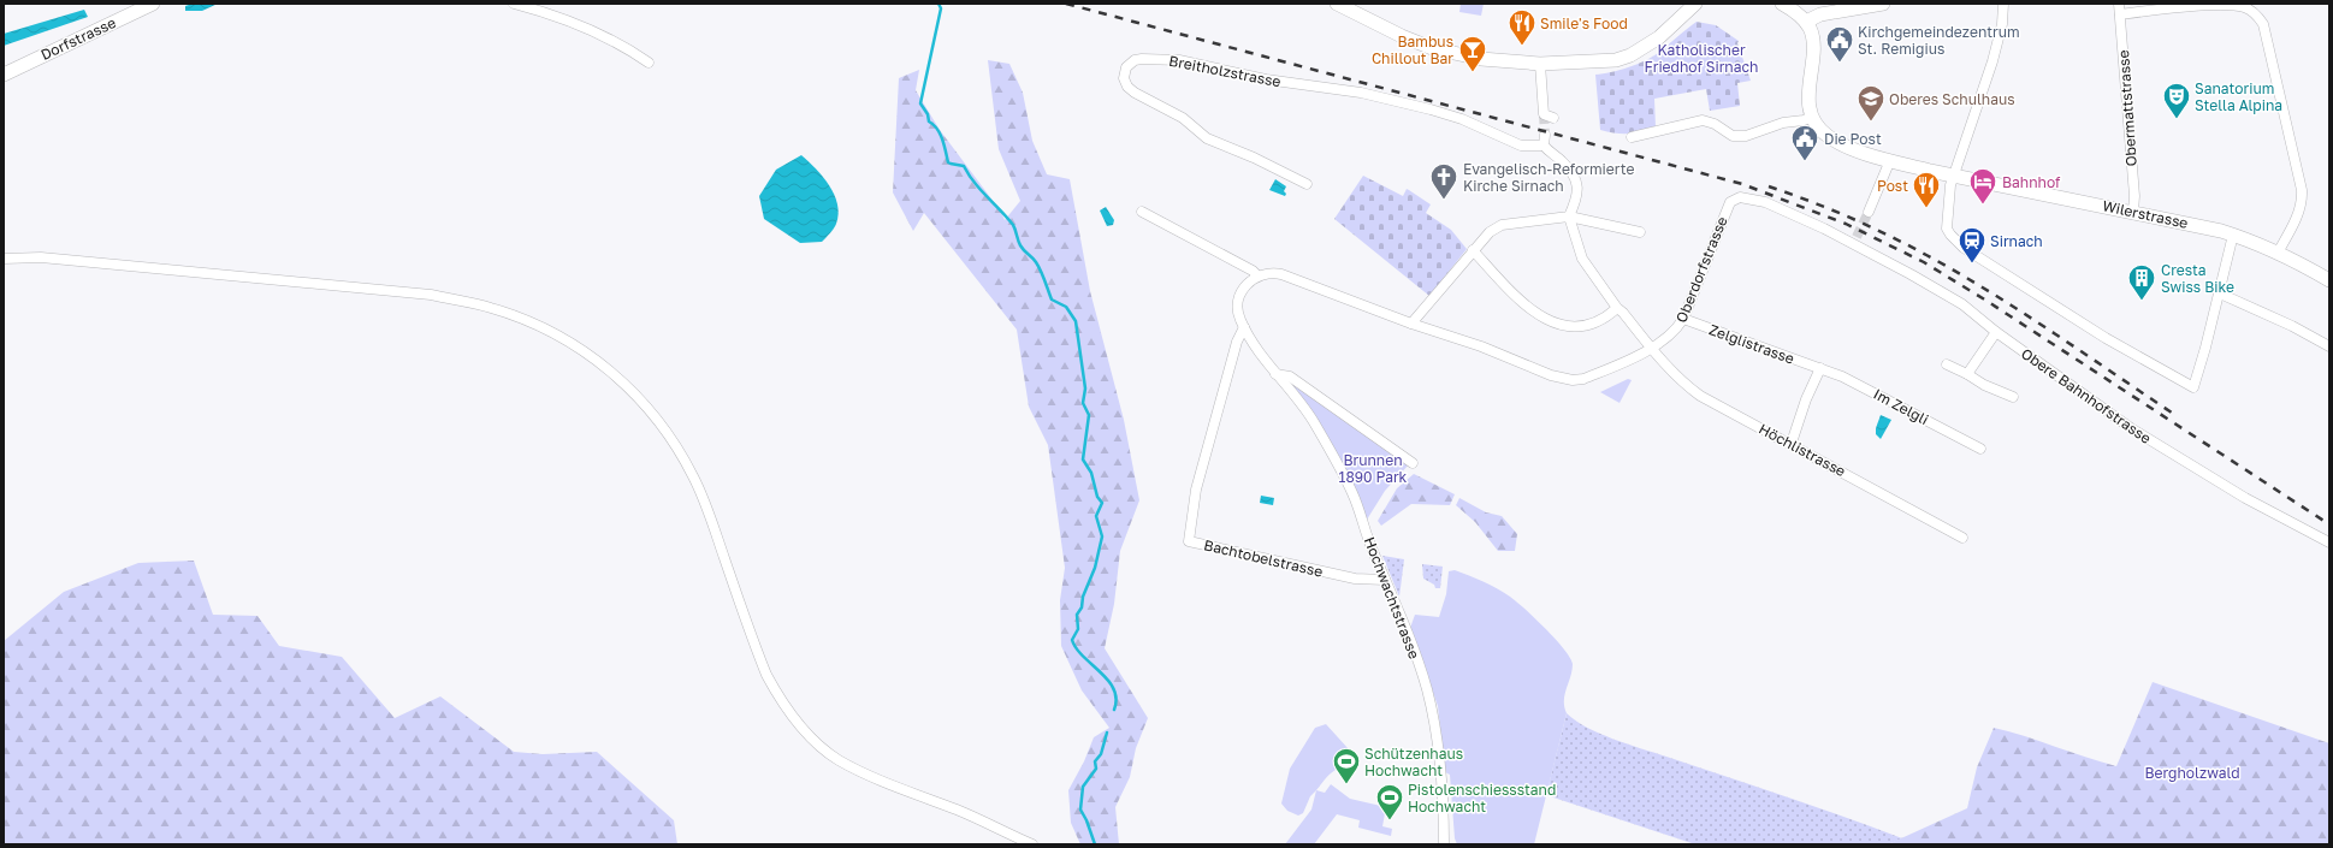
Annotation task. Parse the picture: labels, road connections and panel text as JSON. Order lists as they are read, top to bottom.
{
  "streets": {
    "main road": ["Dorfstrasse", "Wilerstrasse"],
    "street": [
      "Breitholzstrasse",
      "Obermattstrasse",
      "Oberdorfstrasse",
      "Zelglistrasse",
      "Obere Bahnhofstrasse",
      "Im Zelgli",
      "Höchlistrasse",
      "Bachtobelstrasse",
      "Hochwachtstrasse"
    ]
  },
  "crossings": [
    ["Obermattstrasse", "Wilerstrasse"],
    ["Oberdorfstrasse", "Zelglistrasse"],
    ["Oberdorfstrasse", "Obere Bahnhofstrasse"],
    ["Oberdorfstrasse", "Höchlistrasse"],
    ["Zelglistrasse", "Im Zelgli"],
    ["Bachtobelstrasse", "Hochwachtstrasse"]
  ],
  "parks": ["Katholischer Friedhof Sirnach", "Brunnen 1890 Park", "Bergholzwald"],
  "places": {
    "restaurant": ["Smile's Food", "Post"],
    "public building": ["Kirchgemeindezentrum St. Remigius", "Die Post"],
    "bar": ["Bambus Chillout Bar"],
    "theatre": ["Sanatorium Stella Alpina"],
    "school or university": ["Oberes Schulhaus"],
    "church": ["Evangelisch-Reformierte Kirche Sirnach"],
    "hotel": ["Bahnhof"],
    "station": ["Sirnach"],
    "building": ["Cresta Swiss Bike"],
    "sports": ["Schützenhaus Hochwacht", "Pistolenschiessstand Hochwacht"]
  }
}
